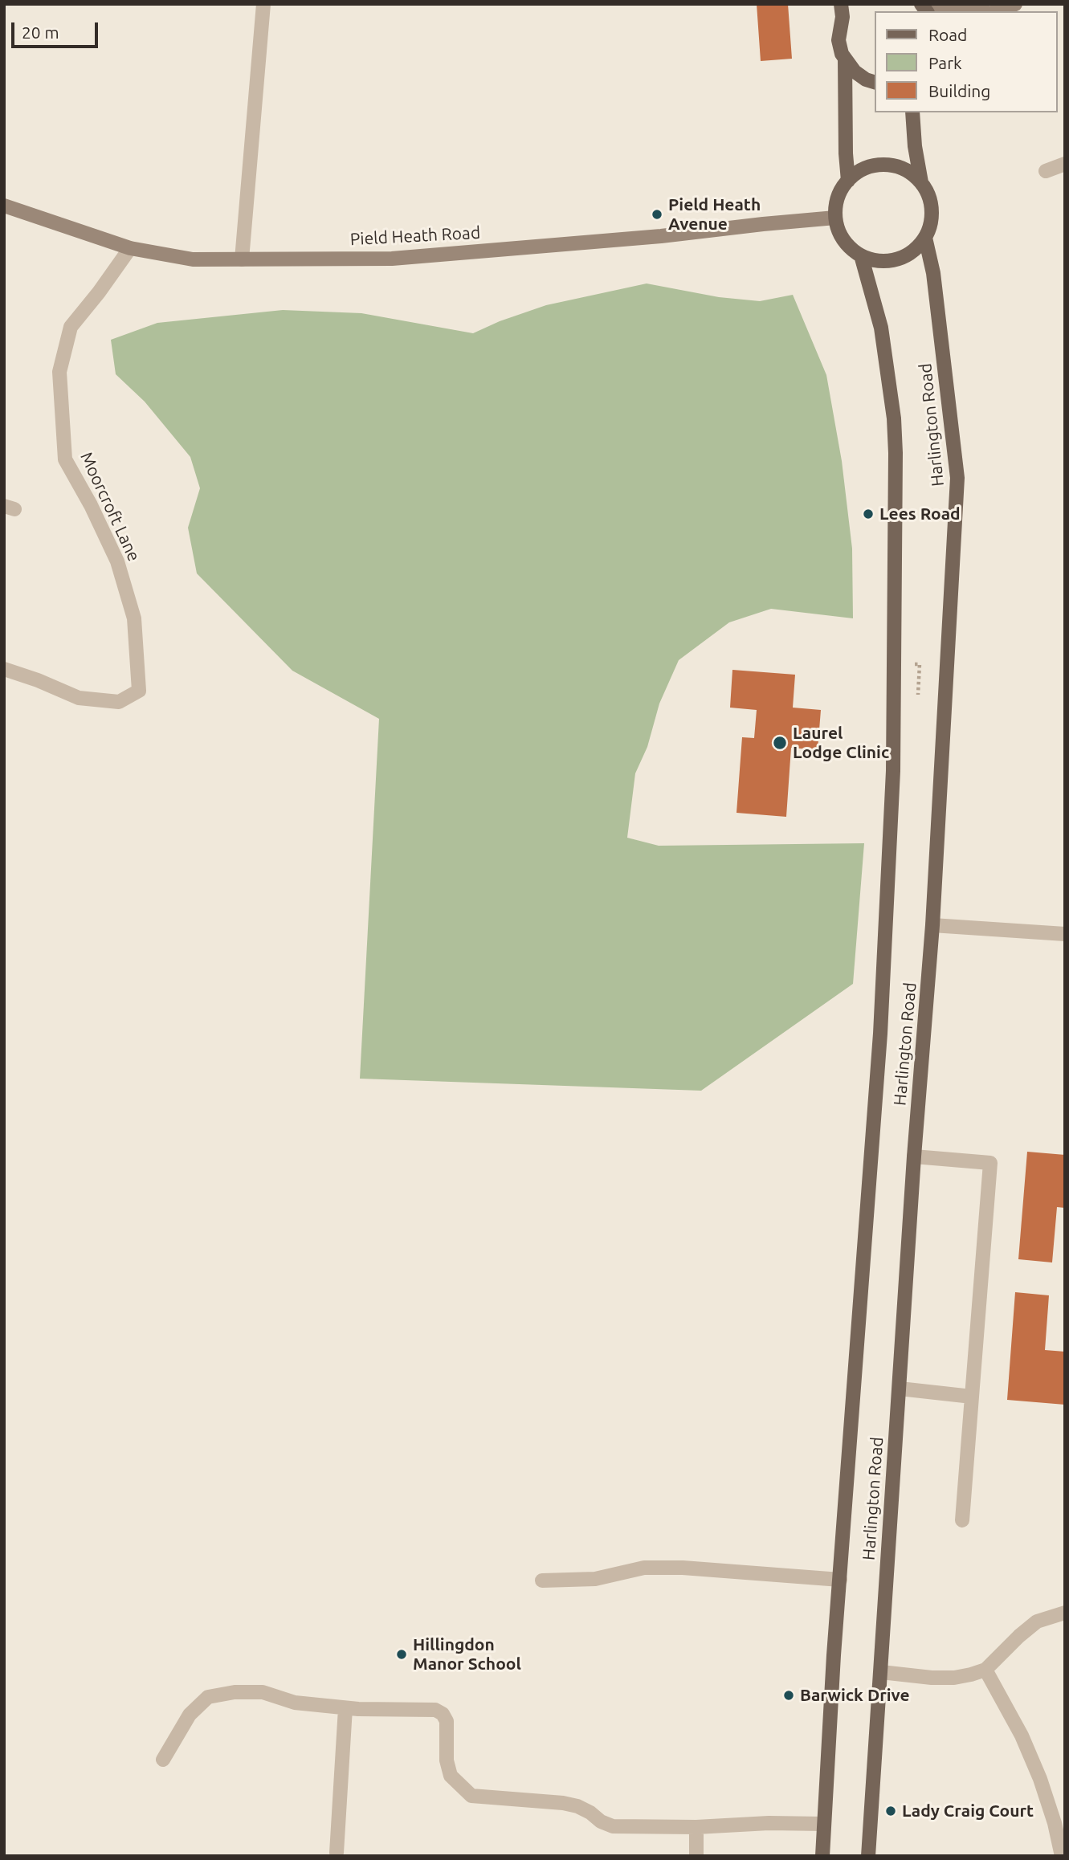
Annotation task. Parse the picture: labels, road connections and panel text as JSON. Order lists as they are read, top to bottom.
{
  "streets": {
    "main road": ["Harlington Road"],
    "street": ["Pield Heath Road", "Moorcroft Lane"]
  },
  "crossings": [
    ["Pield Heath Road", "Harlington Road"],
    ["Pield Heath Road", "Moorcroft Lane"]
  ],
  "places": [
    "Pield Heath Avenue",
    "Lees Road",
    "Laurel Lodge Clinic",
    "Hillingdon Manor School",
    "Barwick Drive",
    "Lady Craig Court"
  ],
  "legend": ["Road", "Park", "Building"],
  "scale_bar": "20 m"
}
